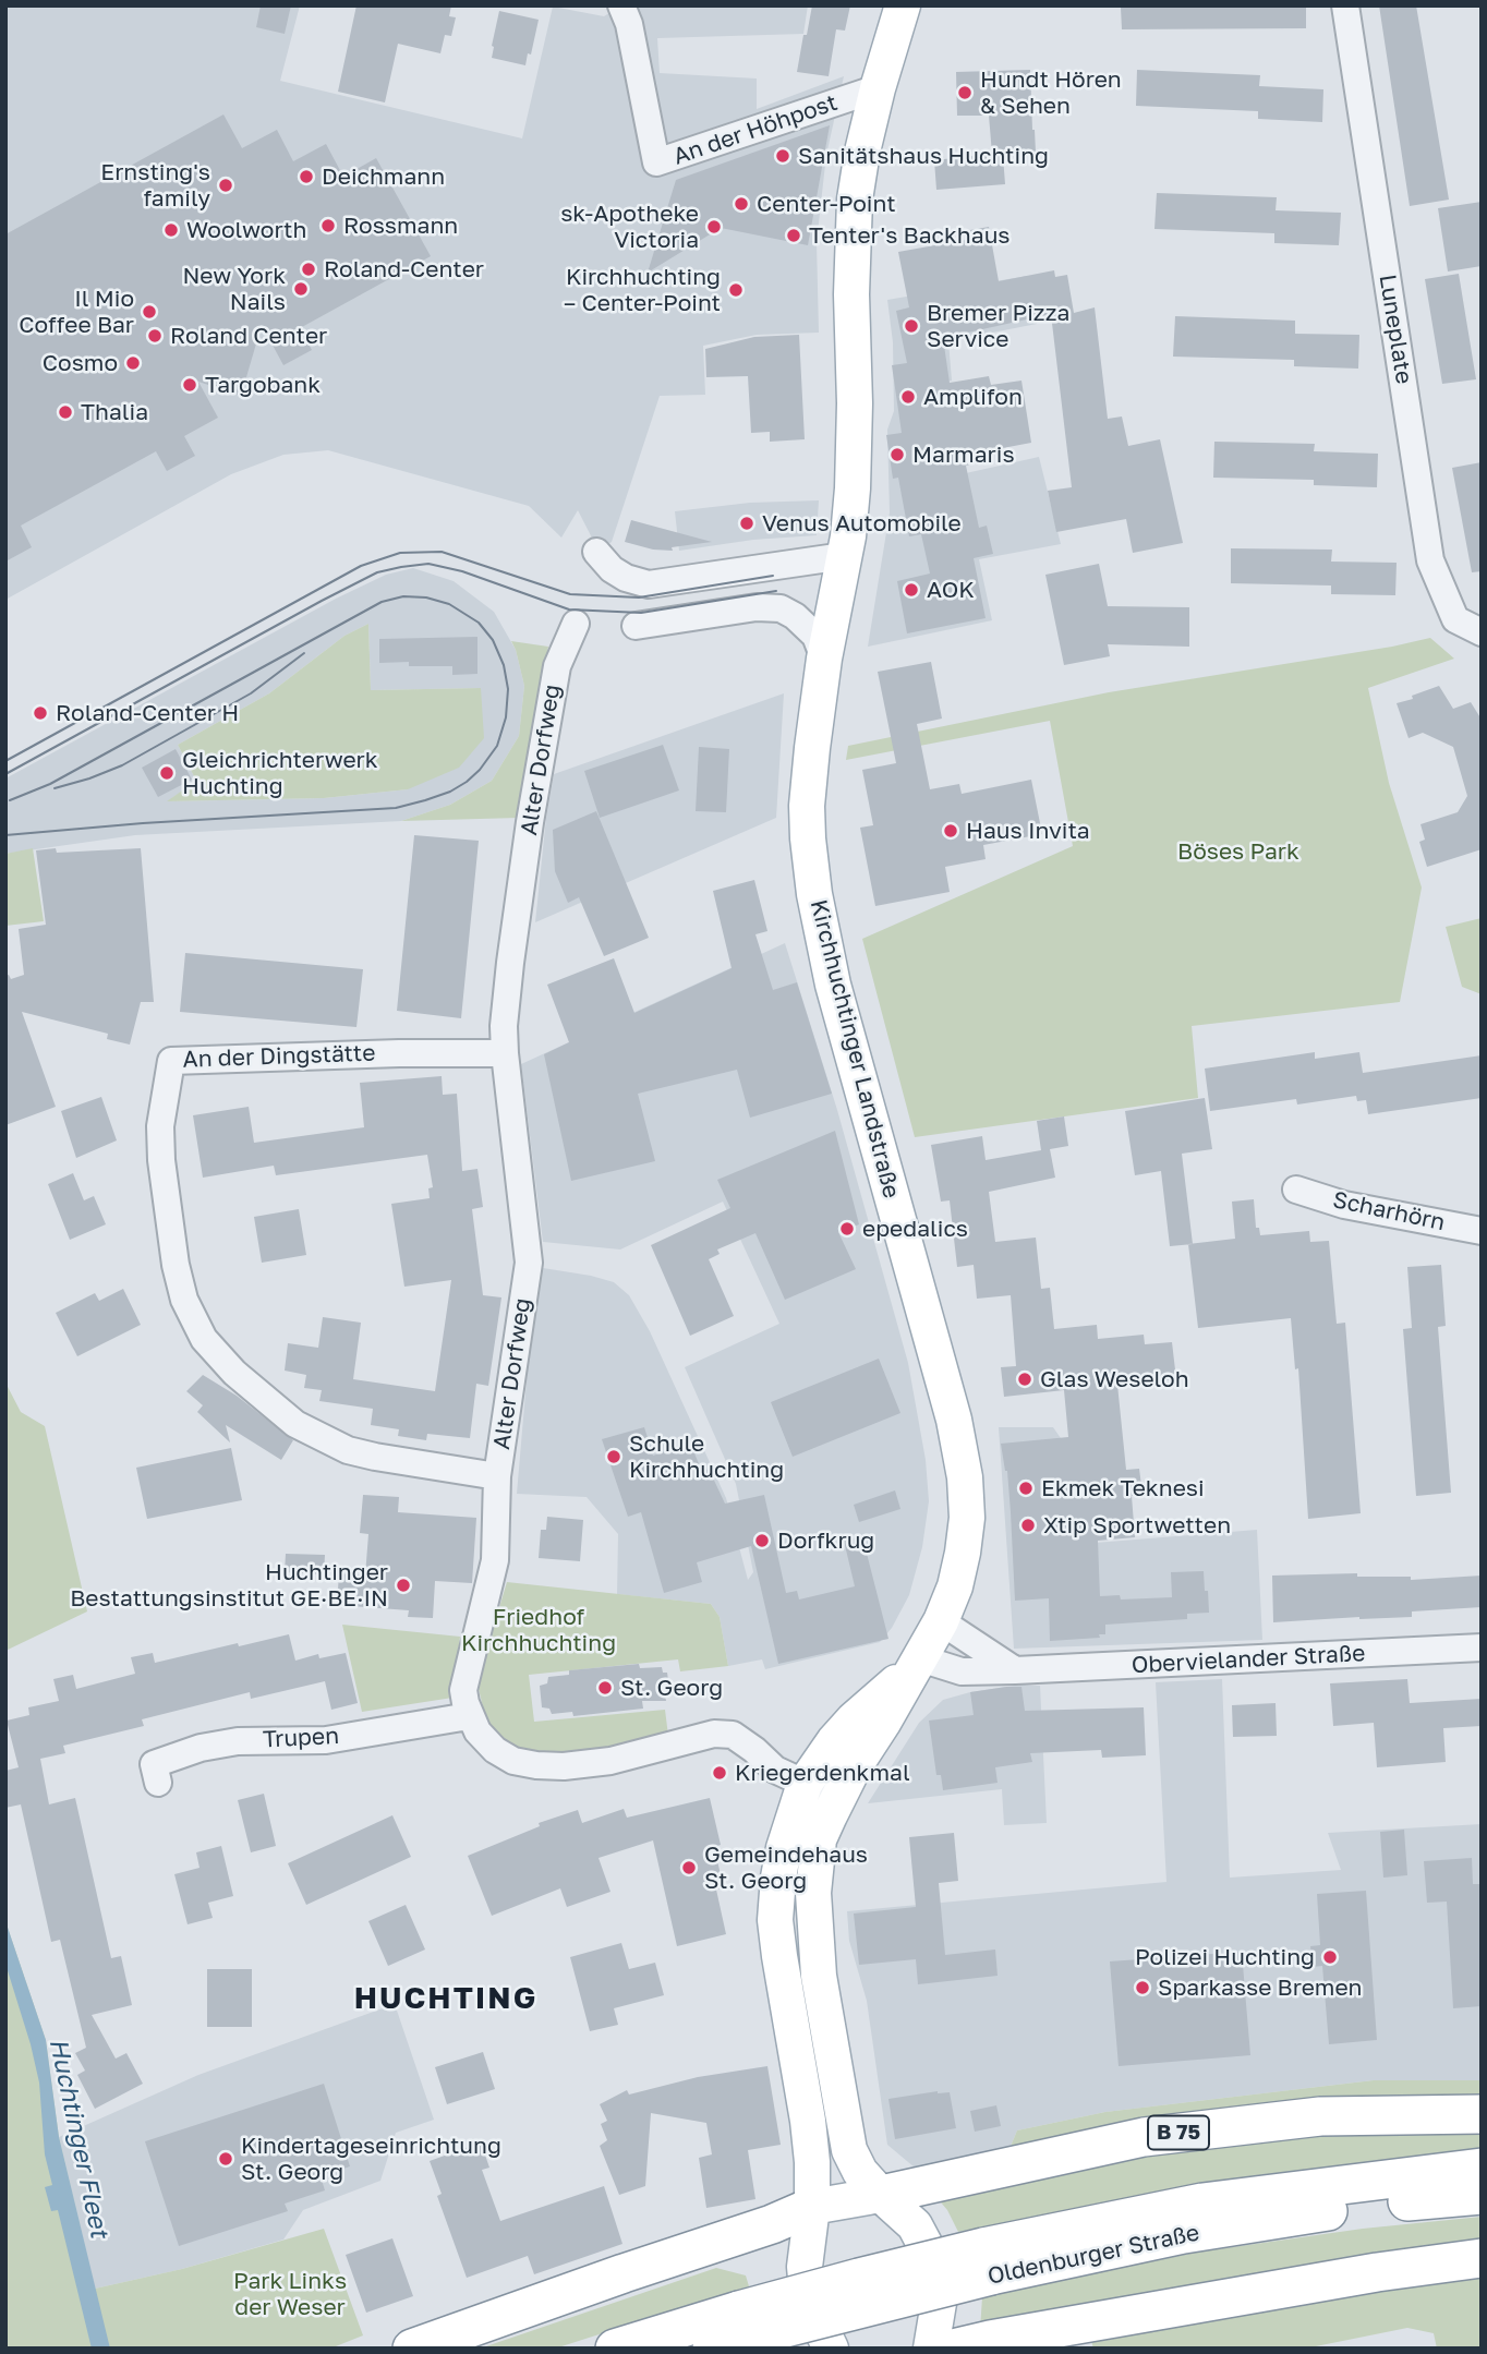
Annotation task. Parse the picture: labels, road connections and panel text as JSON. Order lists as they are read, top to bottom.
{
  "streets": {
    "highway": ["B 75", "Oldenburger Straße"],
    "main road": ["Kirchhuchtinger Landstraße"],
    "street": [
      "An der Höhpost",
      "Luneplate",
      "Alter Dorfweg",
      "An der Dingstätte",
      "Scharhörn",
      "Obervielander Straße",
      "Trupen"
    ]
  },
  "crossings": [
    ["An der Höhpost", "Kirchhuchtinger Landstraße"],
    ["Alter Dorfweg", "An der Dingstätte"],
    ["Alter Dorfweg", "Trupen"],
    ["Kirchhuchtinger Landstraße", "Obervielander Straße"],
    ["Kirchhuchtinger Landstraße", "B 75"]
  ],
  "districts": ["HUCHTING"],
  "water": ["Huchtinger Fleet"],
  "parks": ["Böses Park", "Friedhof Kirchhuchting", "Park Links der Weser"],
  "places": [
    "Hundt Hören & Sehen",
    "Sanitätshaus Huchting",
    "Deichmann",
    "Ernsting's family",
    "Center-Point",
    "Rossmann",
    "sk-Apotheke Victoria",
    "Woolworth",
    "Tenter's Backhaus",
    "Roland-Center",
    "New York Nails",
    "Kirchhuchting – Center-Point",
    "Il Mio Coffee Bar",
    "Bremer Pizza Service",
    "Roland Center",
    "Cosmo",
    "Targobank",
    "Amplifon",
    "Thalia",
    "Marmaris",
    "Venus Automobile",
    "AOK",
    "Roland-Center H",
    "Gleichrichterwerk Huchting",
    "Haus Invita",
    "epedalics",
    "Glas Weseloh",
    "Schule Kirchhuchting",
    "Ekmek Teknesi",
    "Xtip Sportwetten",
    "Dorfkrug",
    "Huchtinger Bestattungsinstitut GE·BE·IN",
    "St. Georg",
    "Kriegerdenkmal",
    "Gemeindehaus St. Georg",
    "Polizei Huchting",
    "Sparkasse Bremen",
    "Kindertageseinrichtung St. Georg"
  ]
}
